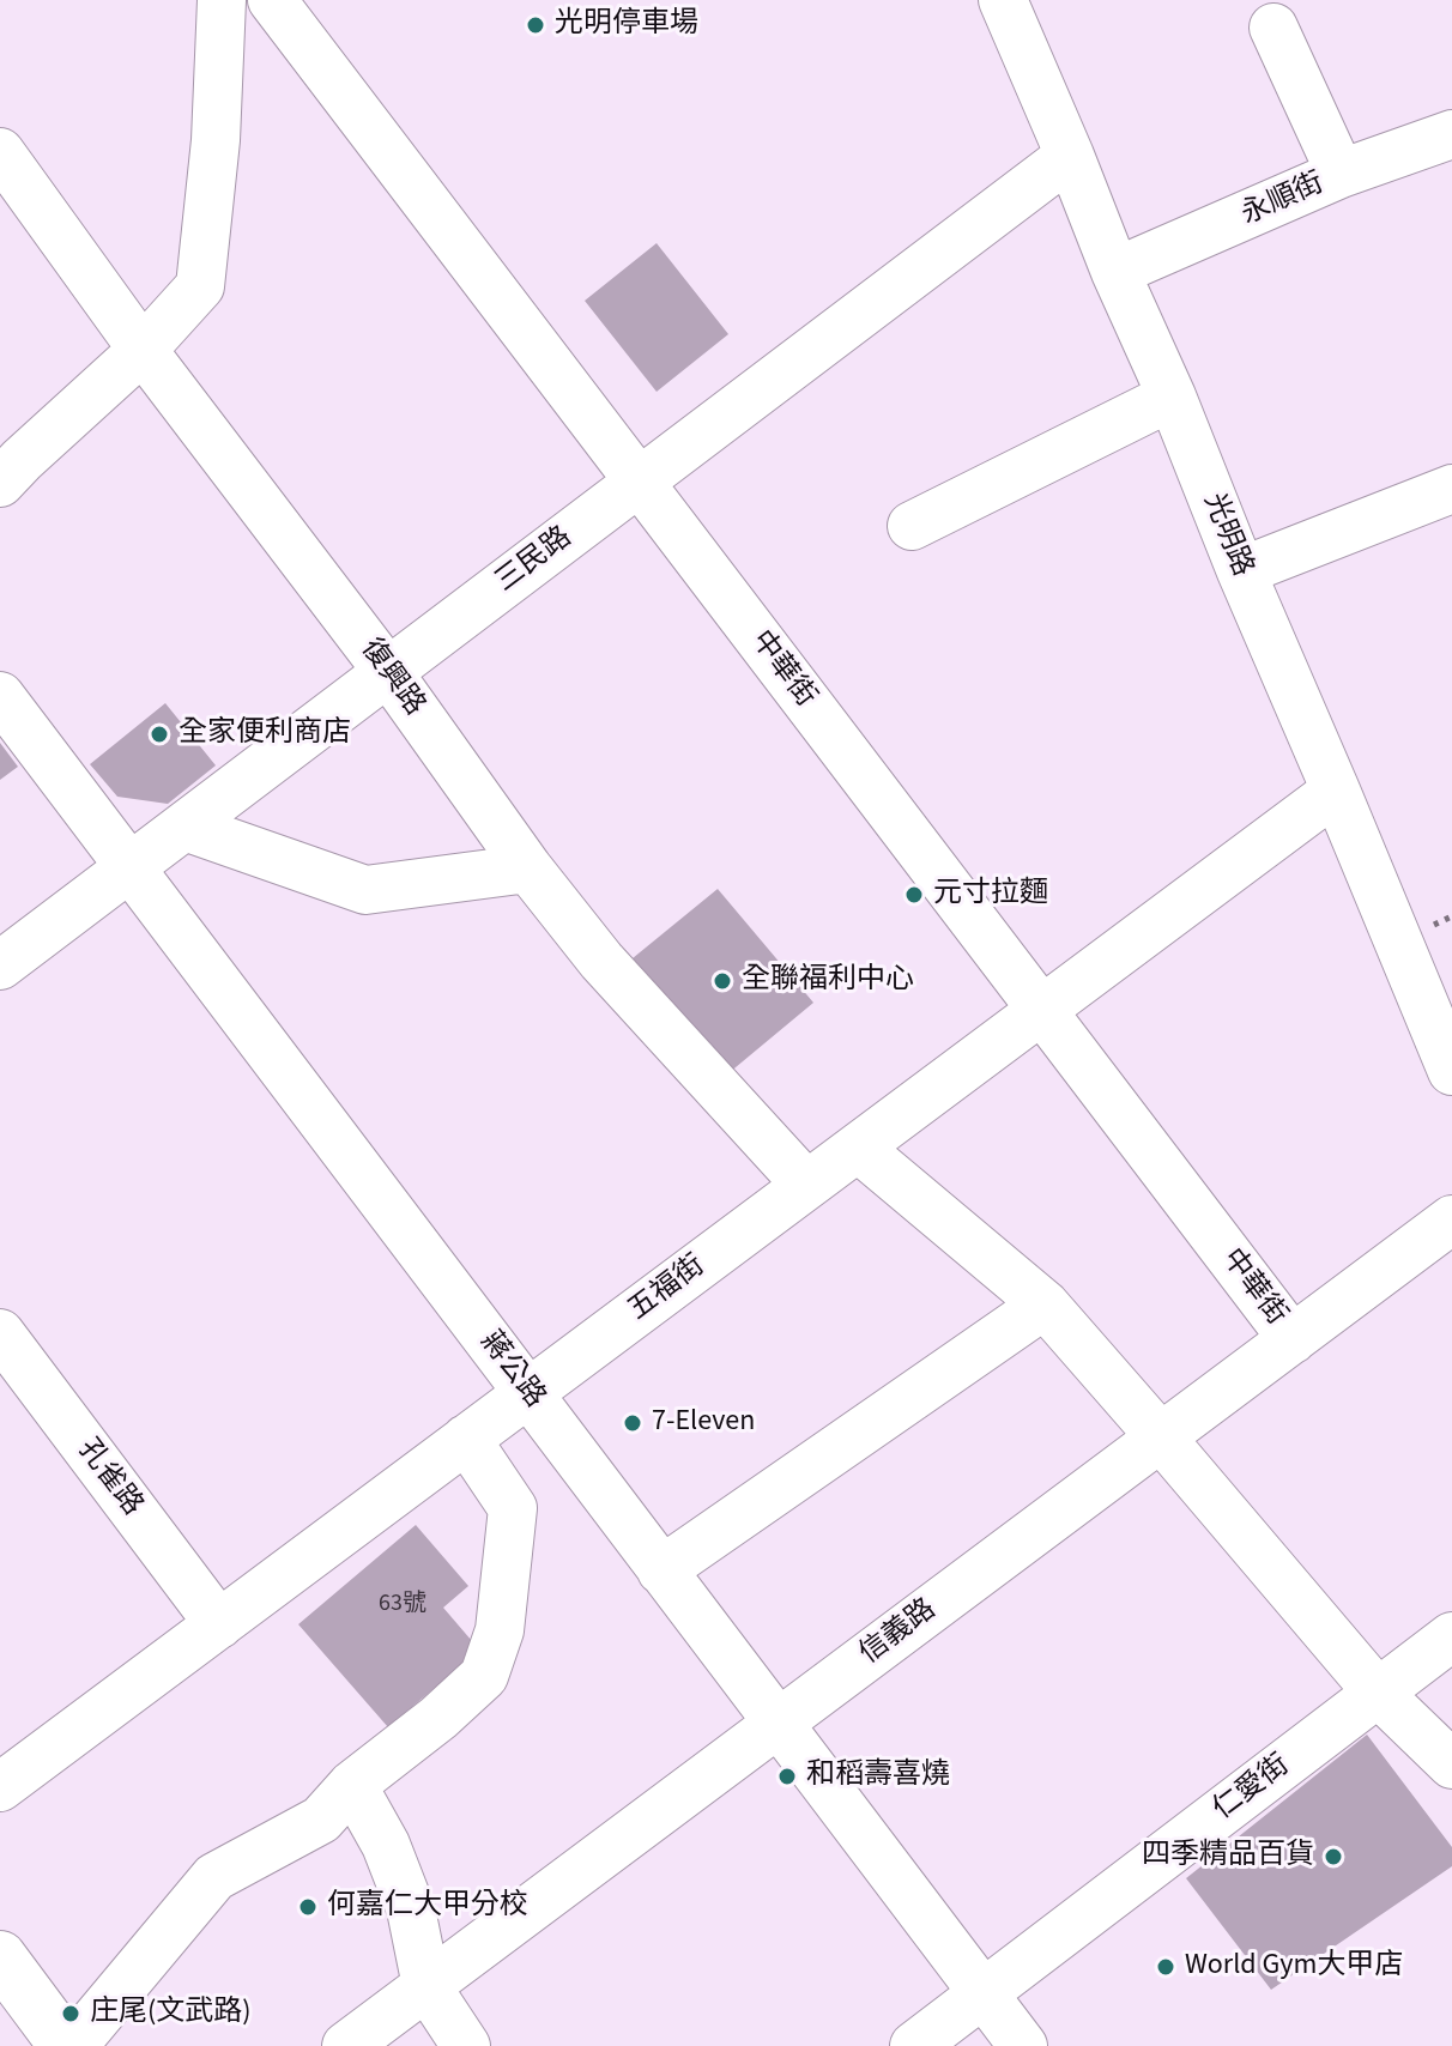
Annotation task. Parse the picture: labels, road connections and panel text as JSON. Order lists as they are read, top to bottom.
{
  "streets": {
    "street": [
      "永順街",
      "光明路",
      "三民路",
      "中華街",
      "復興路",
      "五福街",
      "蔣公路",
      "孔雀路",
      "信義路",
      "仁愛街"
    ]
  },
  "crossings": [
    ["永順街", "光明路"],
    ["光明路", "三民路"],
    ["光明路", "五福街"],
    ["三民路", "中華街"],
    ["三民路", "復興路"],
    ["三民路", "蔣公路"],
    ["中華街", "五福街"],
    ["中華街", "信義路"],
    ["復興路", "五福街"],
    ["五福街", "蔣公路"],
    ["五福街", "孔雀路"],
    ["蔣公路", "信義路"],
    ["蔣公路", "仁愛街"]
  ],
  "places": [
    "光明停車場",
    "全家便利商店",
    "元寸拉麵",
    "全聯福利中心",
    "7-Eleven",
    "和稻壽喜燒",
    "四季精品百貨",
    "何嘉仁大甲分校",
    "World Gym大甲店",
    "庄尾(文武路)"
  ],
  "house_numbers": ["63號"]
}
